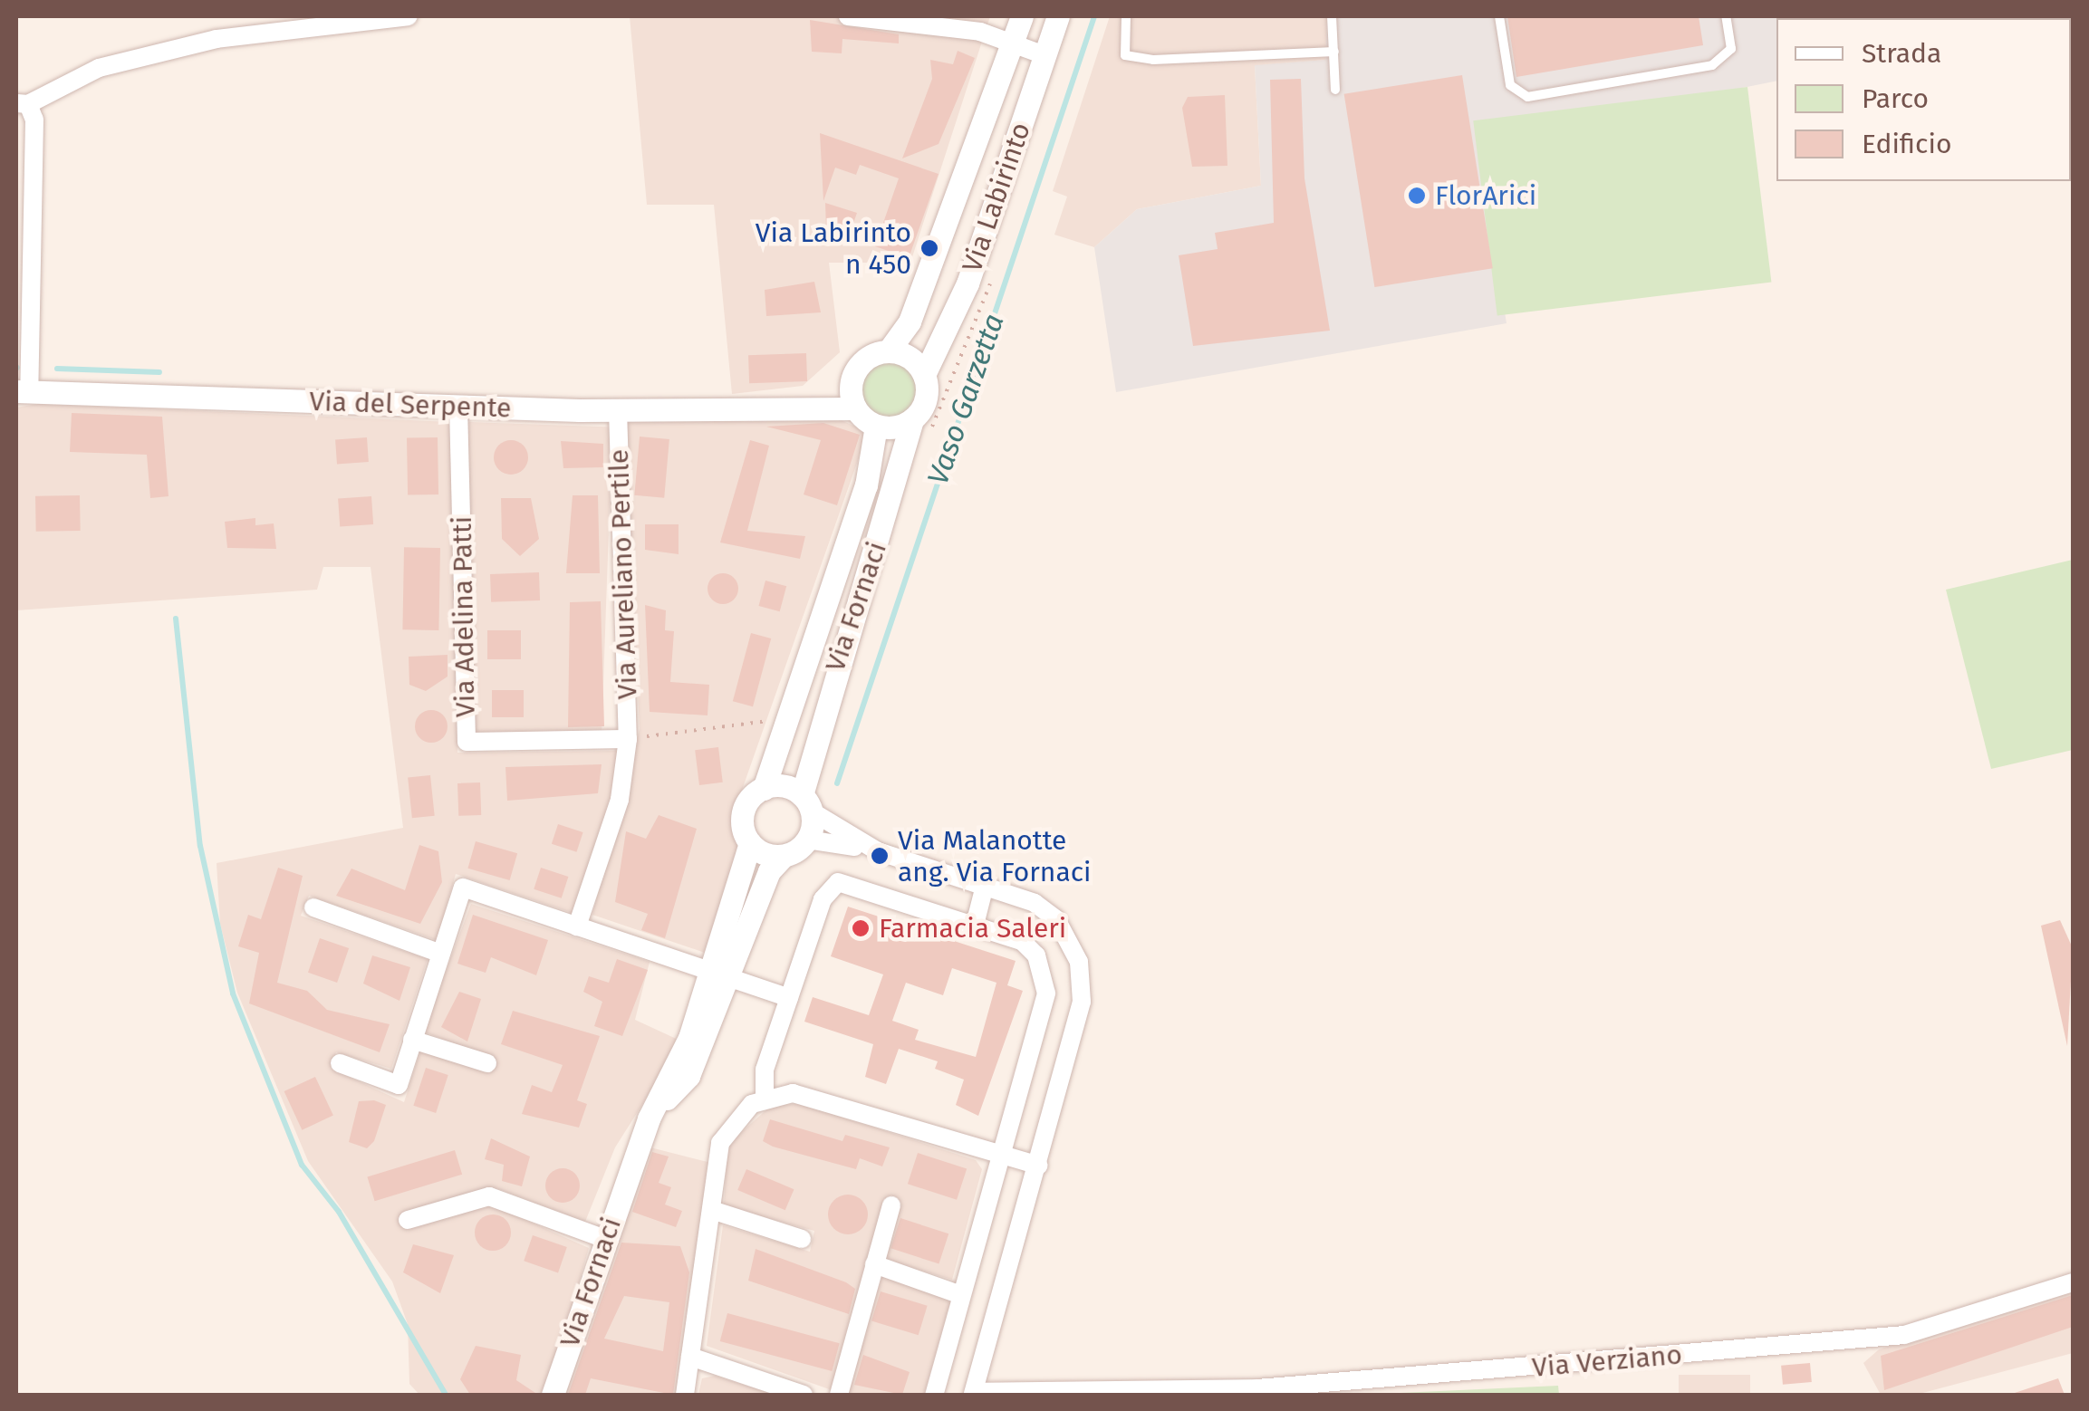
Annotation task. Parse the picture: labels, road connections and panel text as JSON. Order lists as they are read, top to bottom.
{
  "streets": {
    "street": [
      "Via Labirinto",
      "Via del Serpente",
      "Via Aureliano Pertile",
      "Via Fornaci",
      "Via Adelina Patti",
      "Via Verziano"
    ]
  },
  "crossings": [
    ["Via Labirinto", "Via del Serpente"],
    ["Via Labirinto", "Via Fornaci"],
    ["Via del Serpente", "Via Aureliano Pertile"],
    ["Via del Serpente", "Via Fornaci"],
    ["Via del Serpente", "Via Adelina Patti"],
    ["Via Aureliano Pertile", "Via Adelina Patti"]
  ],
  "water": ["Vaso Garzetta"],
  "places": [
    "FlorArici",
    "Via Labirinto n 450",
    "Via Malanotte ang. Via Fornaci",
    "Farmacia Saleri"
  ],
  "legend": ["Strada", "Parco", "Edificio"]
}
